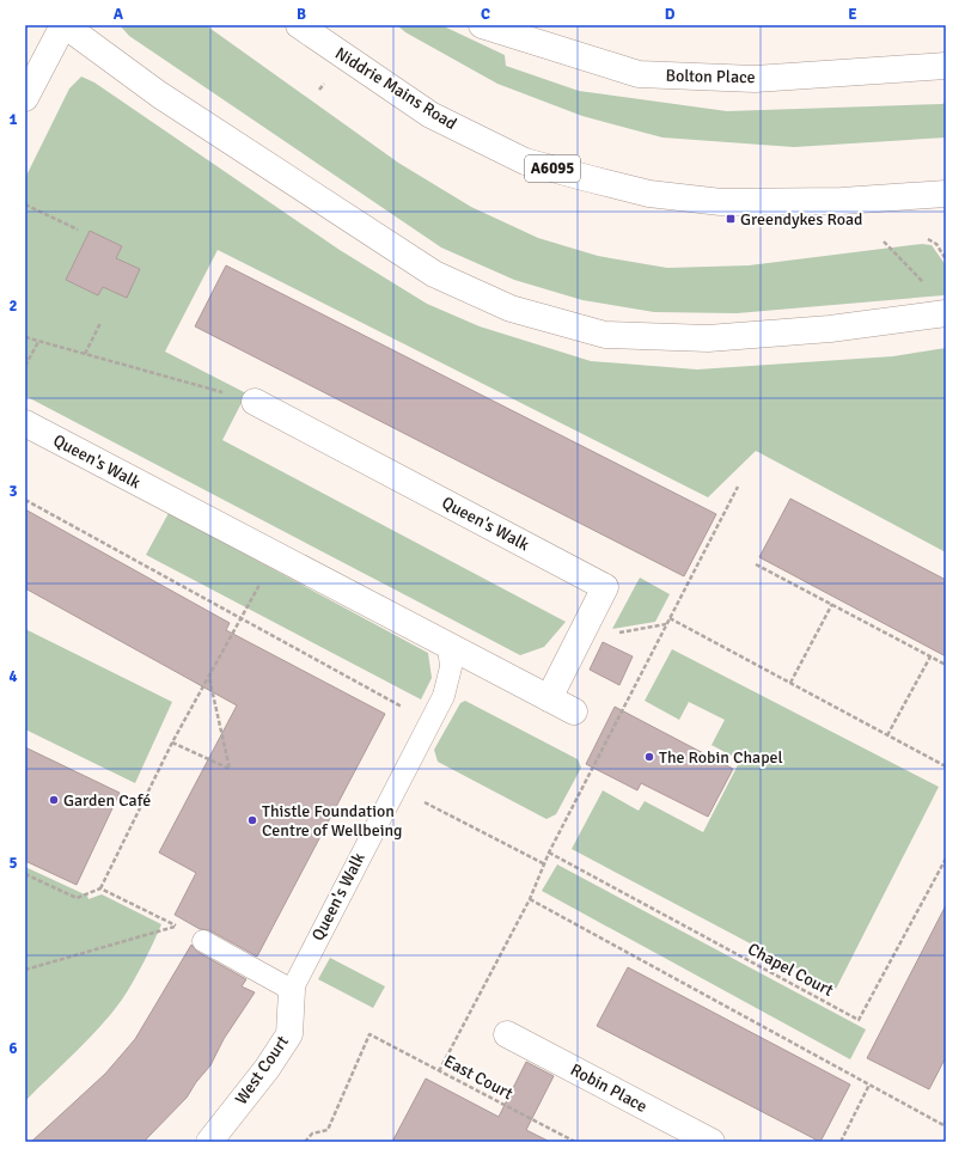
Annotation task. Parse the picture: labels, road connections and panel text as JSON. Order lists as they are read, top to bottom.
{
  "streets": {
    "street": [
      "Bolton Place",
      "Niddrie Mains Road",
      "A6095",
      "Queen's Walk",
      "West Court",
      "Robin Place"
    ],
    "path": ["Chapel Court", "East Court"]
  },
  "crossings": [
    ["Queen's Walk", "West Court"]
  ],
  "places": {
    "transit": ["Greendykes Road"],
    "other": ["The Robin Chapel", "Garden Café", "Thistle Foundation Centre of Wellbeing"]
  },
  "grid": {
    "columns": [
      "A",
      "B",
      "C",
      "D",
      "E"
    ],
    "rows": [
      "1",
      "2",
      "3",
      "4",
      "5",
      "6"
    ]
  }
}
